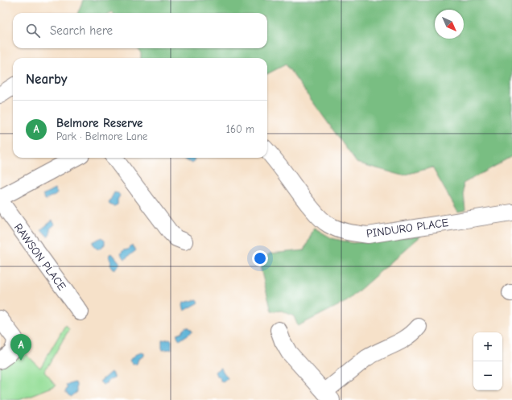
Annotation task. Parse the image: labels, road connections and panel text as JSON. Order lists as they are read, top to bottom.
{
  "streets": {
    "street": ["PINDURO PLACE", "RAWSON PLACE"]
  },
  "north": "bottom right",
  "page": {
    "search": "Search here",
    "heading": "Nearby",
    "list": [
      {
        "mark": "A",
        "name": "Belmore Reserve",
        "note": "Park · Belmore Lane",
        "value": "160 m"
      }
    ],
    "map_buttons": ["+", "−"],
    "pins": "A"
  }
}
